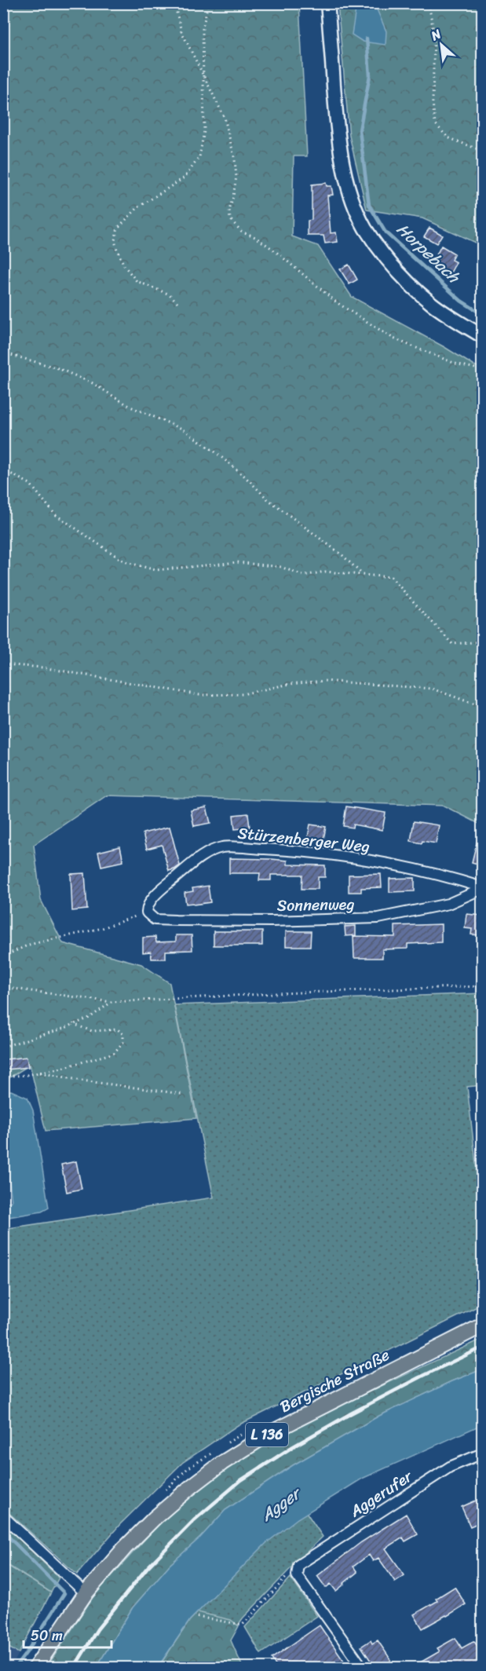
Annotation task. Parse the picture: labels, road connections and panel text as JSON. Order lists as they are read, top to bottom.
{
  "streets": {
    "main road": ["Bergische Straße", "L 136"],
    "street": ["Stürzenberger Weg", "Sonnenweg", "Aggerufer"]
  },
  "crossings": [
    ["Stürzenberger Weg", "Sonnenweg"],
    ["Bergische Straße", "L 136"]
  ],
  "water": ["Horpebach", "Agger"],
  "scale_bar": "50 m",
  "north": "top left"
}
